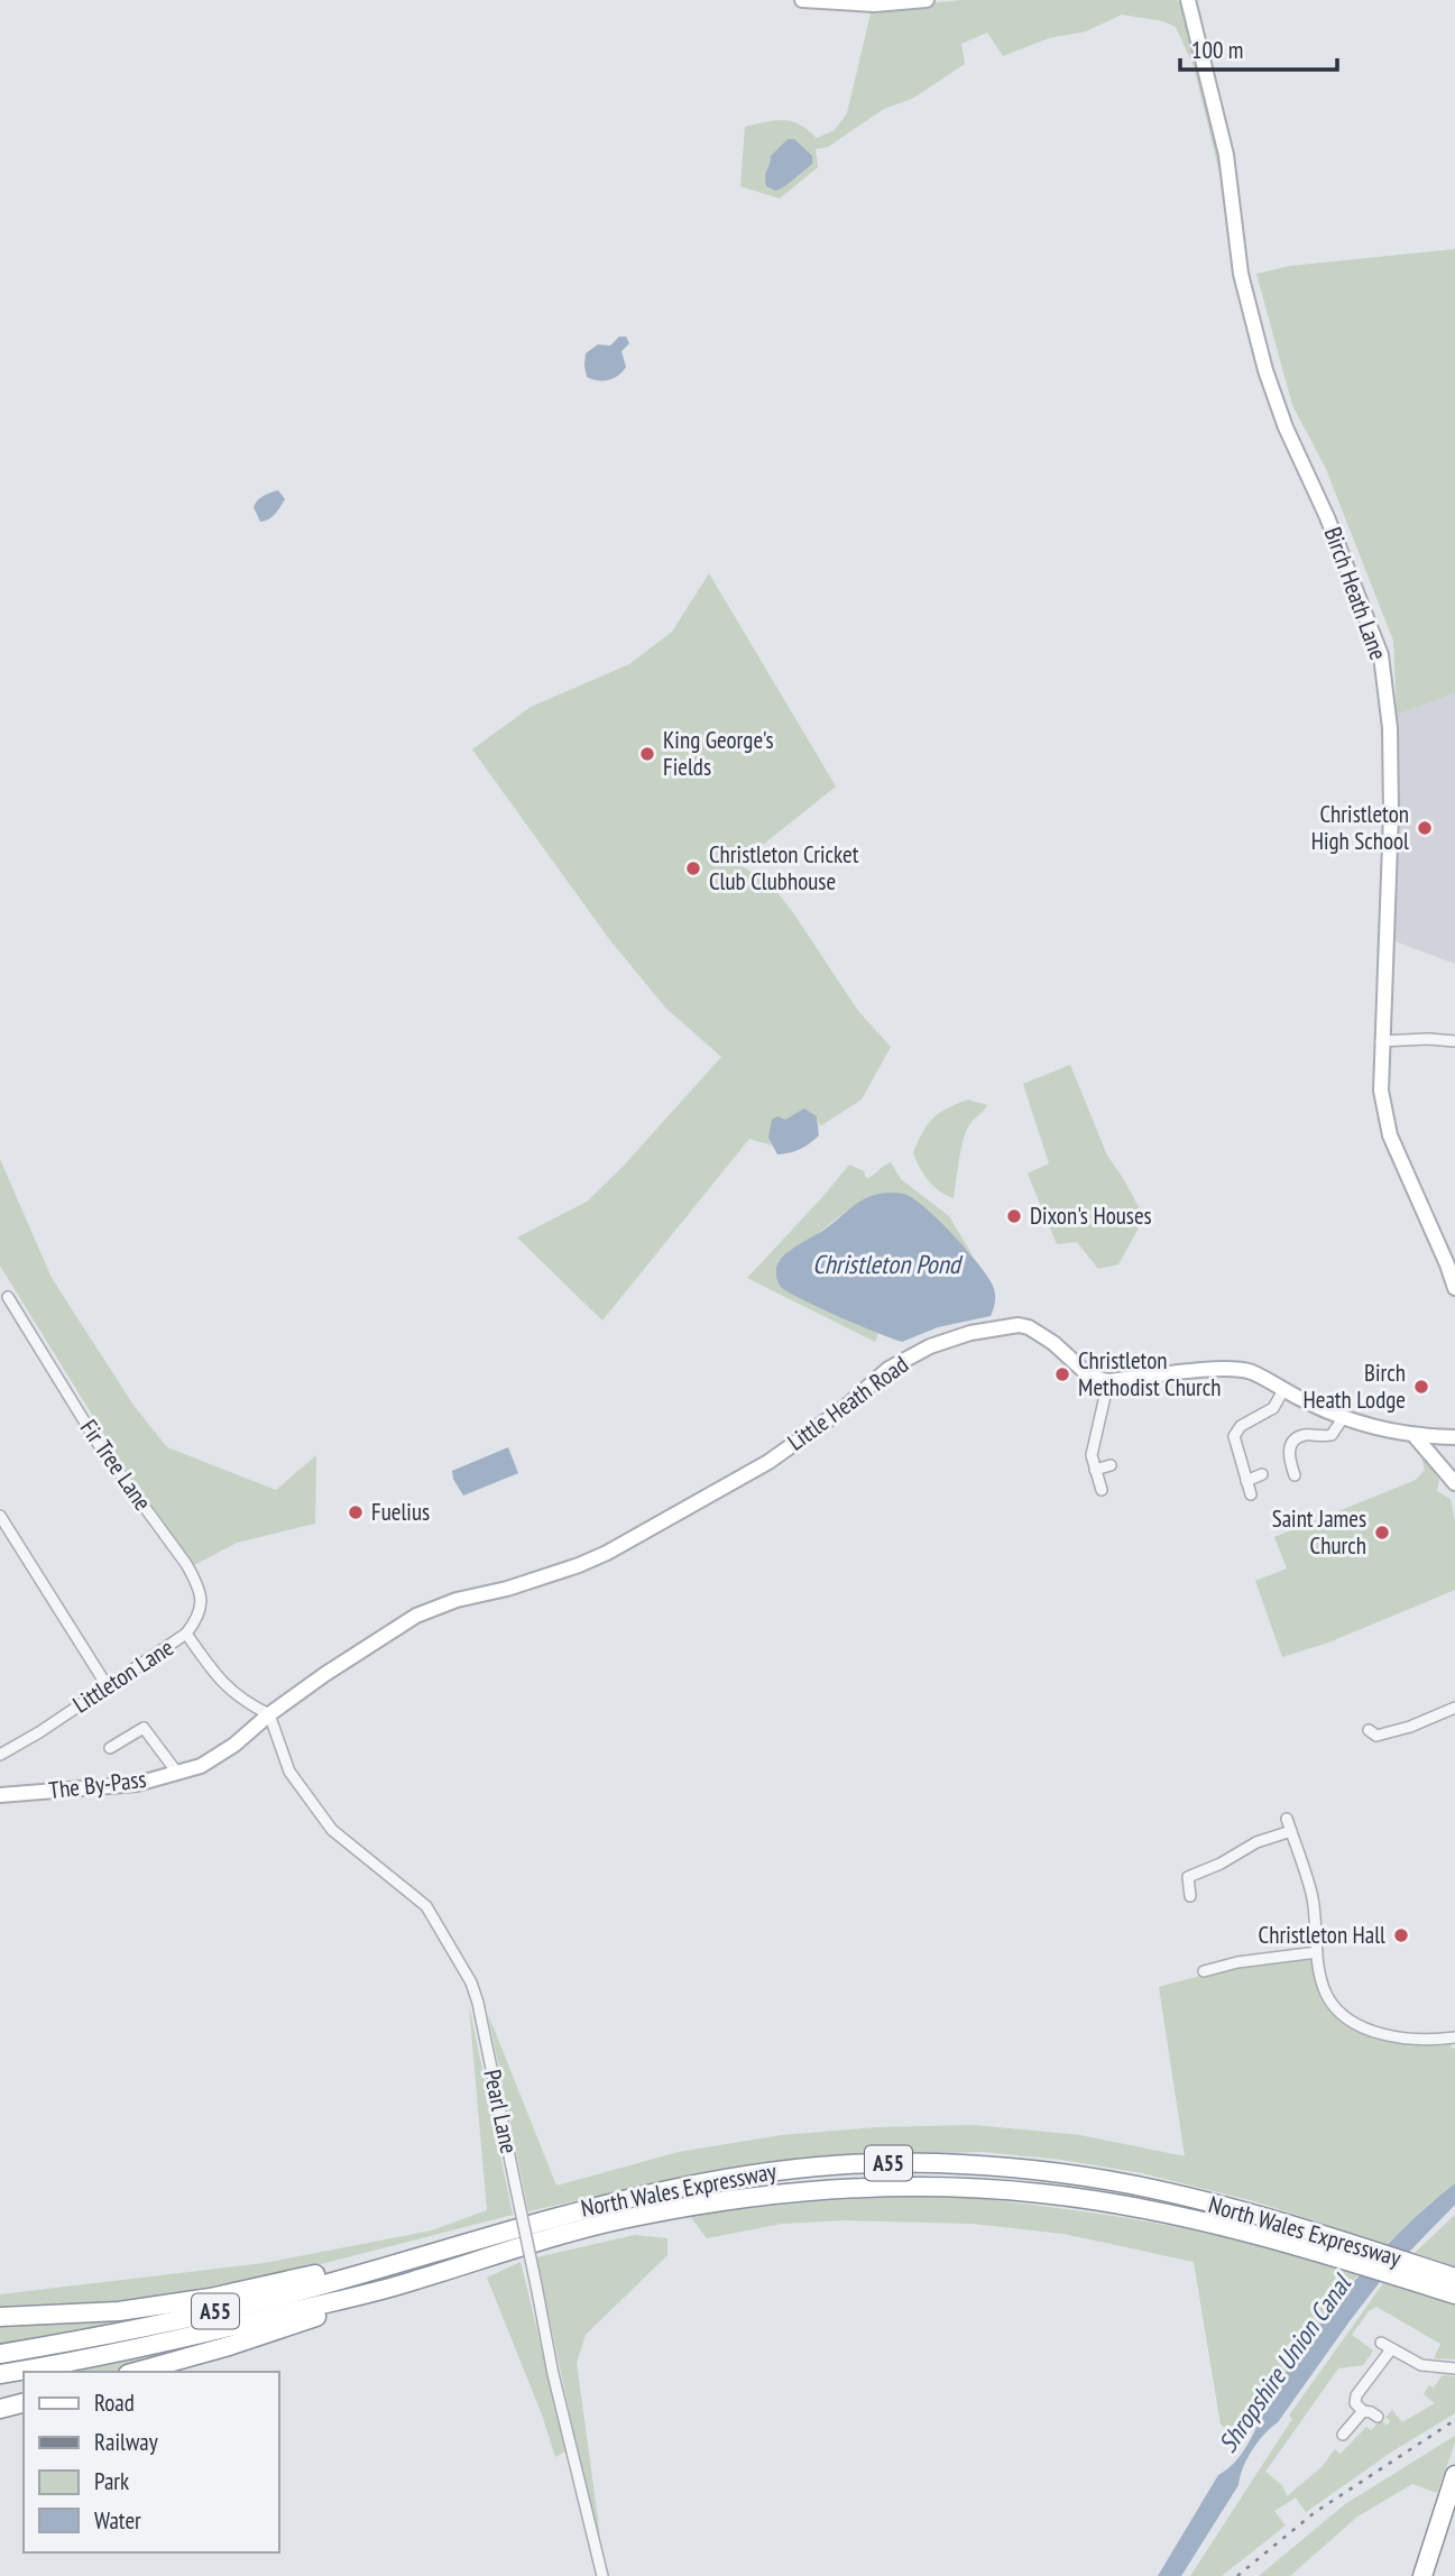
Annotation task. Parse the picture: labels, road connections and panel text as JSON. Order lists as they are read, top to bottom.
{
  "streets": {
    "highway": ["A55", "North Wales Expressway"],
    "street": [
      "Birch Heath Lane",
      "Little Heath Road",
      "Fir Tree Lane",
      "Littleton Lane",
      "The By-Pass",
      "Pearl Lane"
    ]
  },
  "crossings": [
    ["Little Heath Road", "Littleton Lane"],
    ["Little Heath Road", "The By-Pass"],
    ["Little Heath Road", "Pearl Lane"],
    ["Fir Tree Lane", "Littleton Lane"],
    ["Littleton Lane", "The By-Pass"],
    ["Littleton Lane", "Pearl Lane"],
    ["The By-Pass", "Pearl Lane"]
  ],
  "water": ["Christleton Pond", "Shropshire Union Canal"],
  "places": [
    "King George's Fields",
    "Christleton High School",
    "Christleton Cricket Club Clubhouse",
    "Dixon's Houses",
    "Christleton Methodist Church",
    "Birch Heath Lodge",
    "Fuelius",
    "Saint James Church",
    "Christleton Hall"
  ],
  "legend": [
    "Road",
    "Railway",
    "Park",
    "Water"
  ],
  "scale_bar": "100 m"
}
